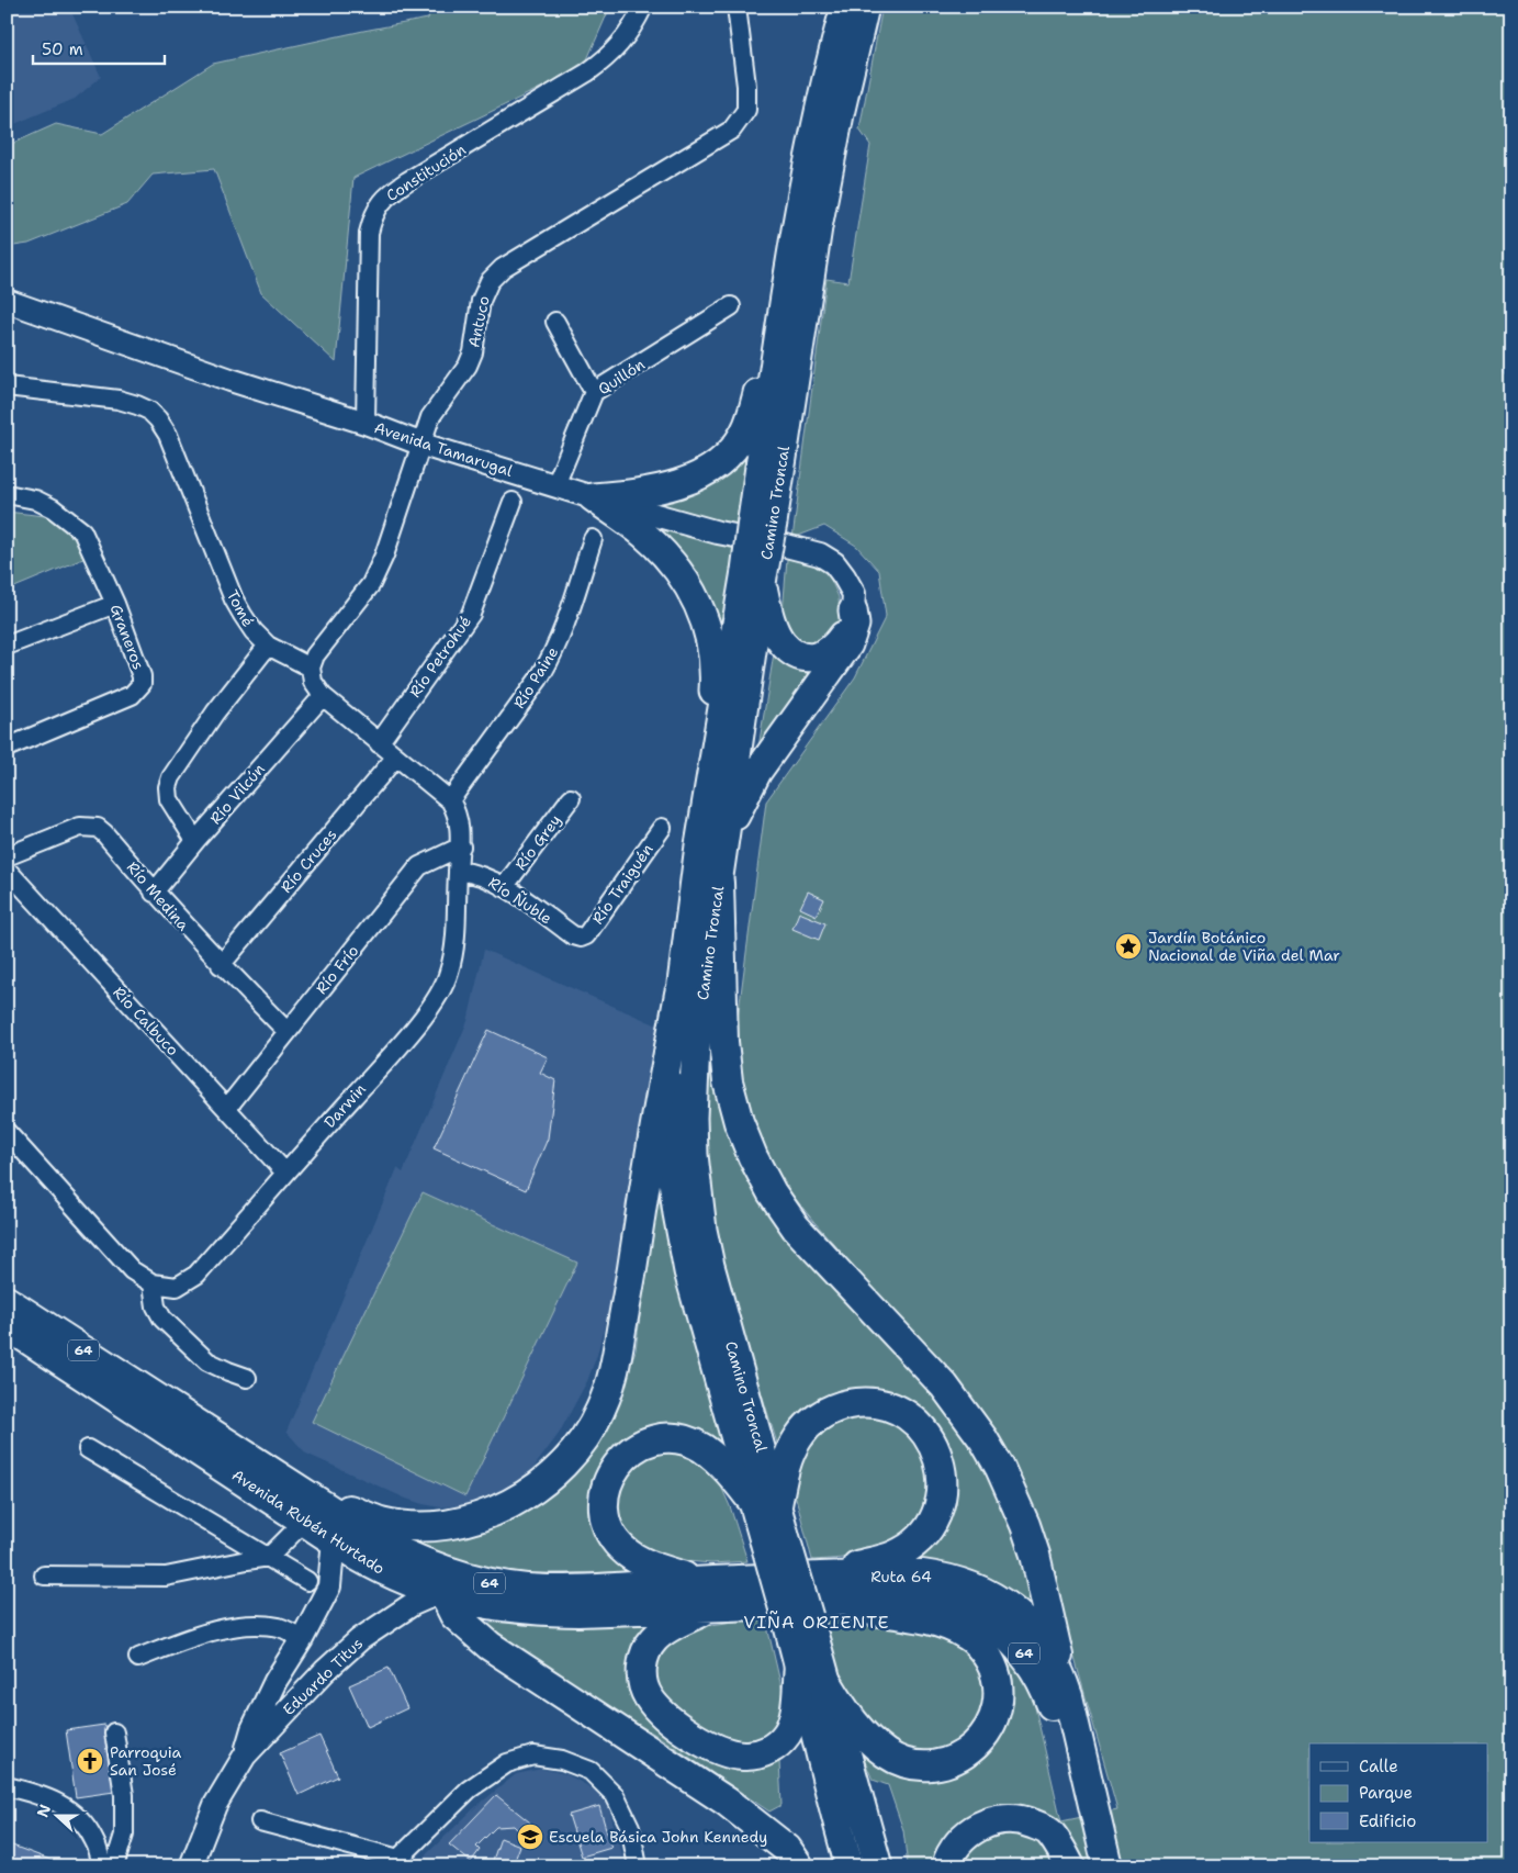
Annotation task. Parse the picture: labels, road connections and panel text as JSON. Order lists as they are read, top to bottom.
{
  "streets": {
    "highway": ["64", "Avenida Rubén Hurtado", "Ruta 64"],
    "main road": ["Camino Troncal"],
    "street": [
      "Constitución",
      "Antuco",
      "Quillón",
      "Avenida Tamarugal",
      "Tomé",
      "Graneros",
      "Río Petrohué",
      "Río Paine",
      "Río Vilcún",
      "Río Grey",
      "Río Cruces",
      "Río Traiguén",
      "Río Medina",
      "Río Ñuble",
      "Río Frío",
      "Río Calbuco",
      "Darwin",
      "Eduardo Titus"
    ]
  },
  "crossings": [
    ["Constitución", "Avenida Tamarugal"],
    ["Antuco", "Avenida Tamarugal"],
    ["Antuco", "Tomé"],
    ["Quillón", "Avenida Tamarugal"],
    ["Camino Troncal", "Avenida Rubén Hurtado"],
    ["Camino Troncal", "Ruta 64"],
    ["Río Vilcún", "Río Medina"],
    ["Río Grey", "Río Ñuble"],
    ["Río Cruces", "Río Medina"],
    ["Río Traiguén", "Río Ñuble"],
    ["Río Medina", "Río Frío"],
    ["Río Ñuble", "Darwin"],
    ["Río Frío", "Río Calbuco"],
    ["Río Calbuco", "Darwin"],
    ["Avenida Rubén Hurtado", "Ruta 64"],
    ["Avenida Rubén Hurtado", "Eduardo Titus"]
  ],
  "districts": ["VIÑA ORIENTE"],
  "places": {
    "place": ["Jardín Botánico Nacional de Viña del Mar"],
    "church": ["Parroquia San José"],
    "school or university": ["Escuela Básica John Kennedy"]
  },
  "legend": ["Calle", "Parque", "Edificio"],
  "scale_bar": "50 m",
  "north": "left"
}
